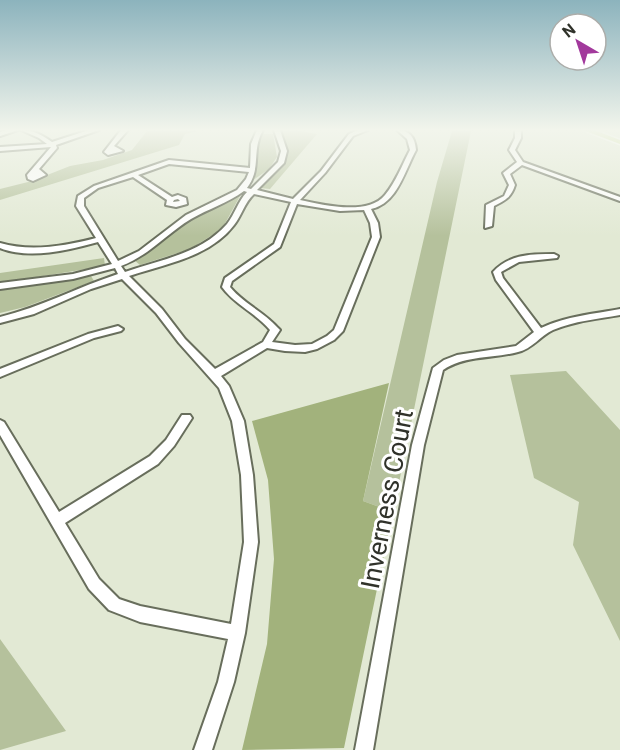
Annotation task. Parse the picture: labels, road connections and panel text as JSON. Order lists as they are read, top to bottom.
{
  "streets": {
    "street": ["Inverness Court"]
  },
  "north": "top left"
}
